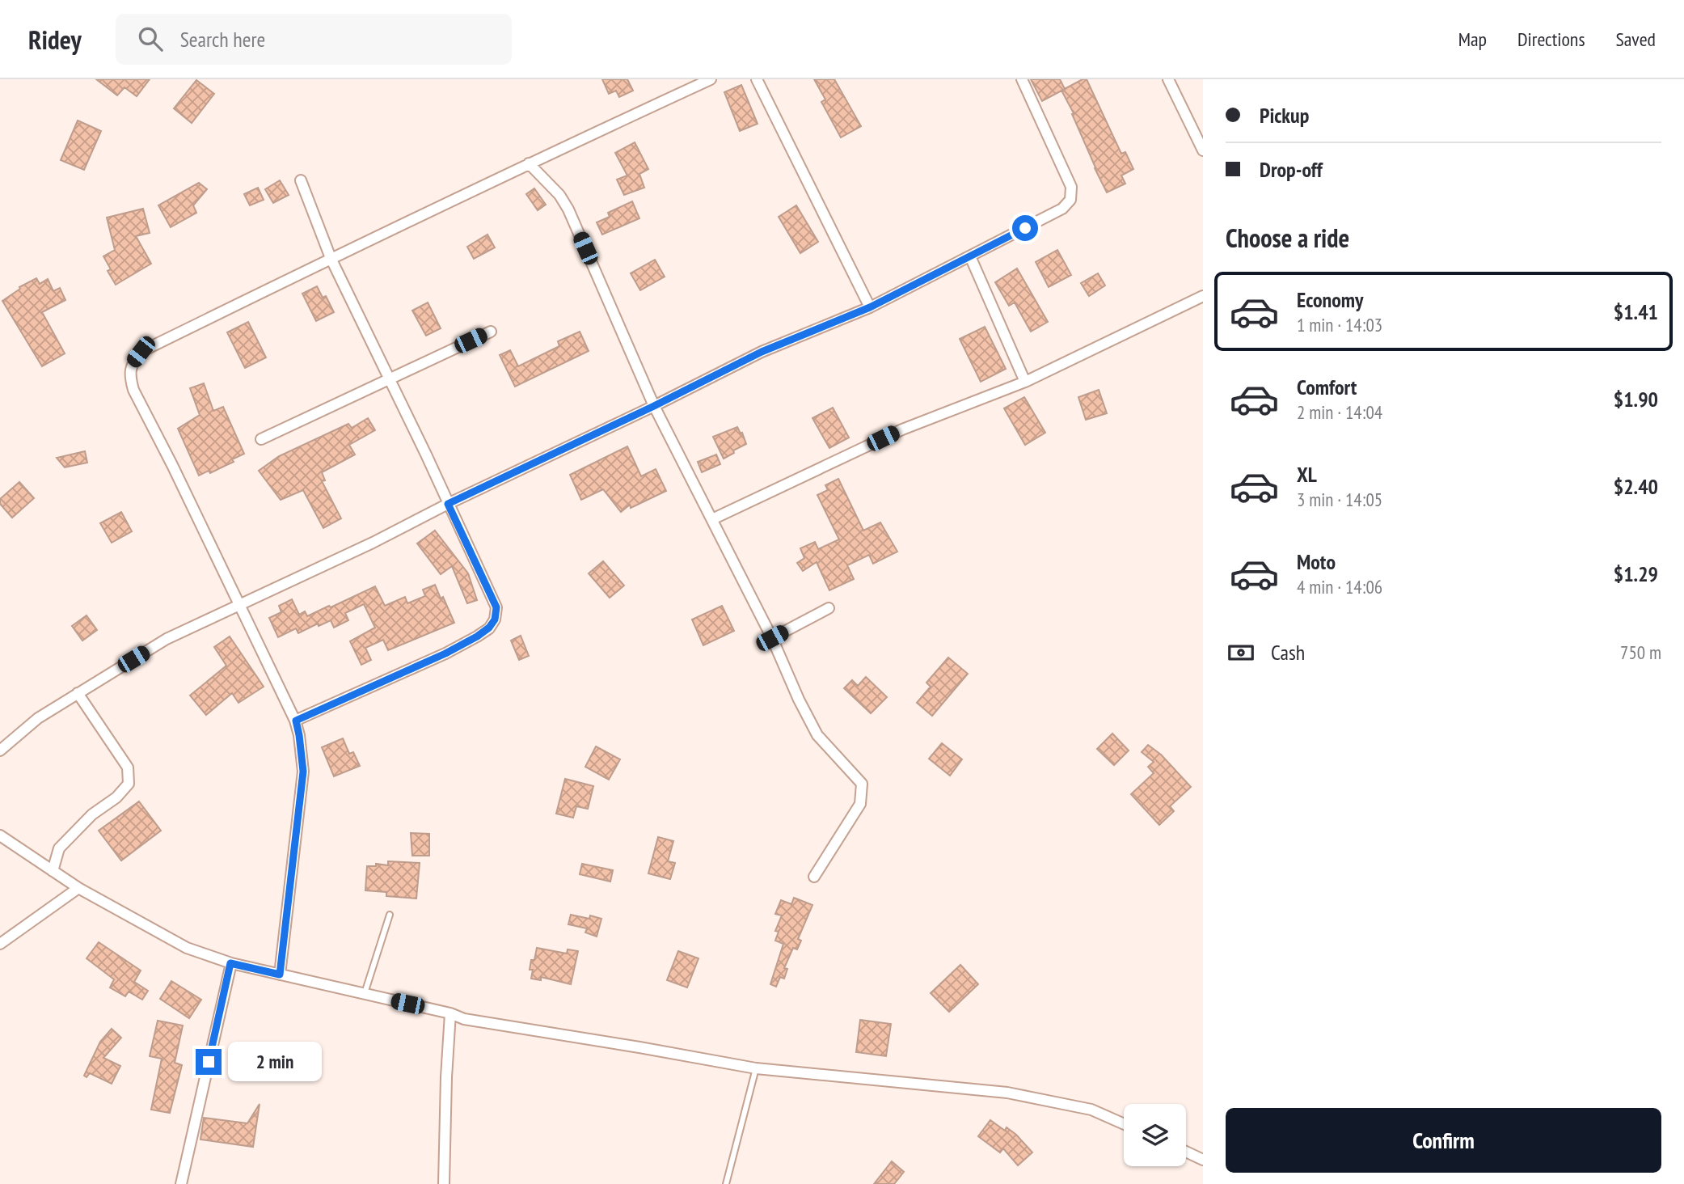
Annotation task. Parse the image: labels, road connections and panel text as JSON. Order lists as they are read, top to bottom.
{
  "page": {
    "header": "Ridey",
    "search": "Search here",
    "nav": ["Map", "Directions", "Saved"],
    "banner": ["Pickup", "Drop-off"],
    "heading": "Choose a ride",
    "list": [
      {
        "name": "Economy",
        "note": "1 min · 14:03",
        "value": "$1.41"
      },
      {
        "name": "Comfort",
        "note": "2 min · 14:04",
        "value": "$1.90"
      },
      {
        "name": "XL",
        "note": "3 min · 14:05",
        "value": "$2.40"
      },
      {
        "name": "Moto",
        "note": "4 min · 14:06",
        "value": "$1.29"
      }
    ],
    "pay": ["Cash", "750 m"],
    "bubble": "2 min",
    "buttons": "Confirm"
  }
}
